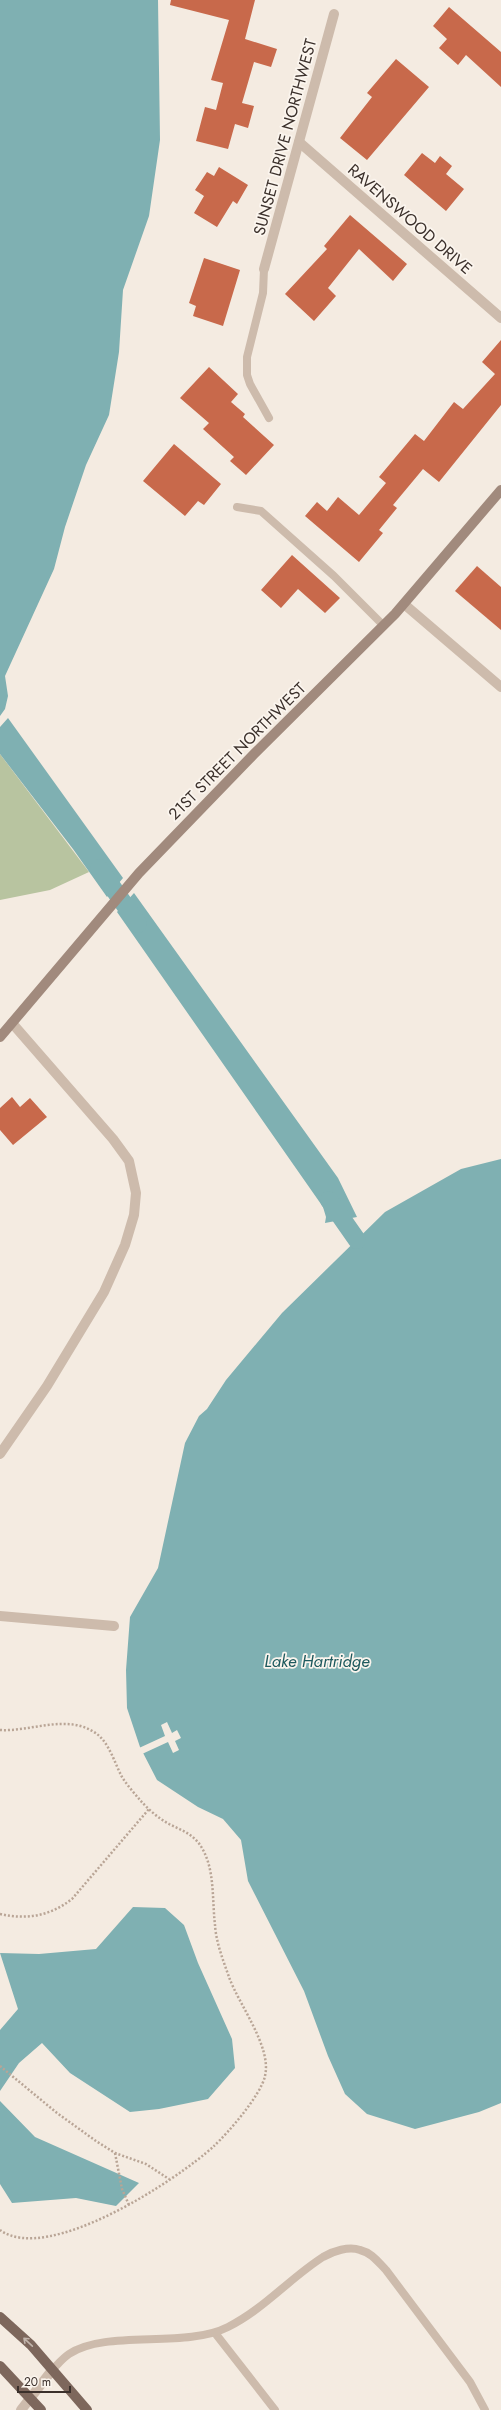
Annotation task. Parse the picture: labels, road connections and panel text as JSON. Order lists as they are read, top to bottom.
{
  "streets": {
    "street": ["SUNSET DRIVE NORTHWEST", "RAVENSWOOD DRIVE", "21ST STREET NORTHWEST"]
  },
  "crossings": [
    ["SUNSET DRIVE NORTHWEST", "RAVENSWOOD DRIVE"]
  ],
  "water": ["Lake Hartridge"],
  "scale_bar": "20 m"
}
